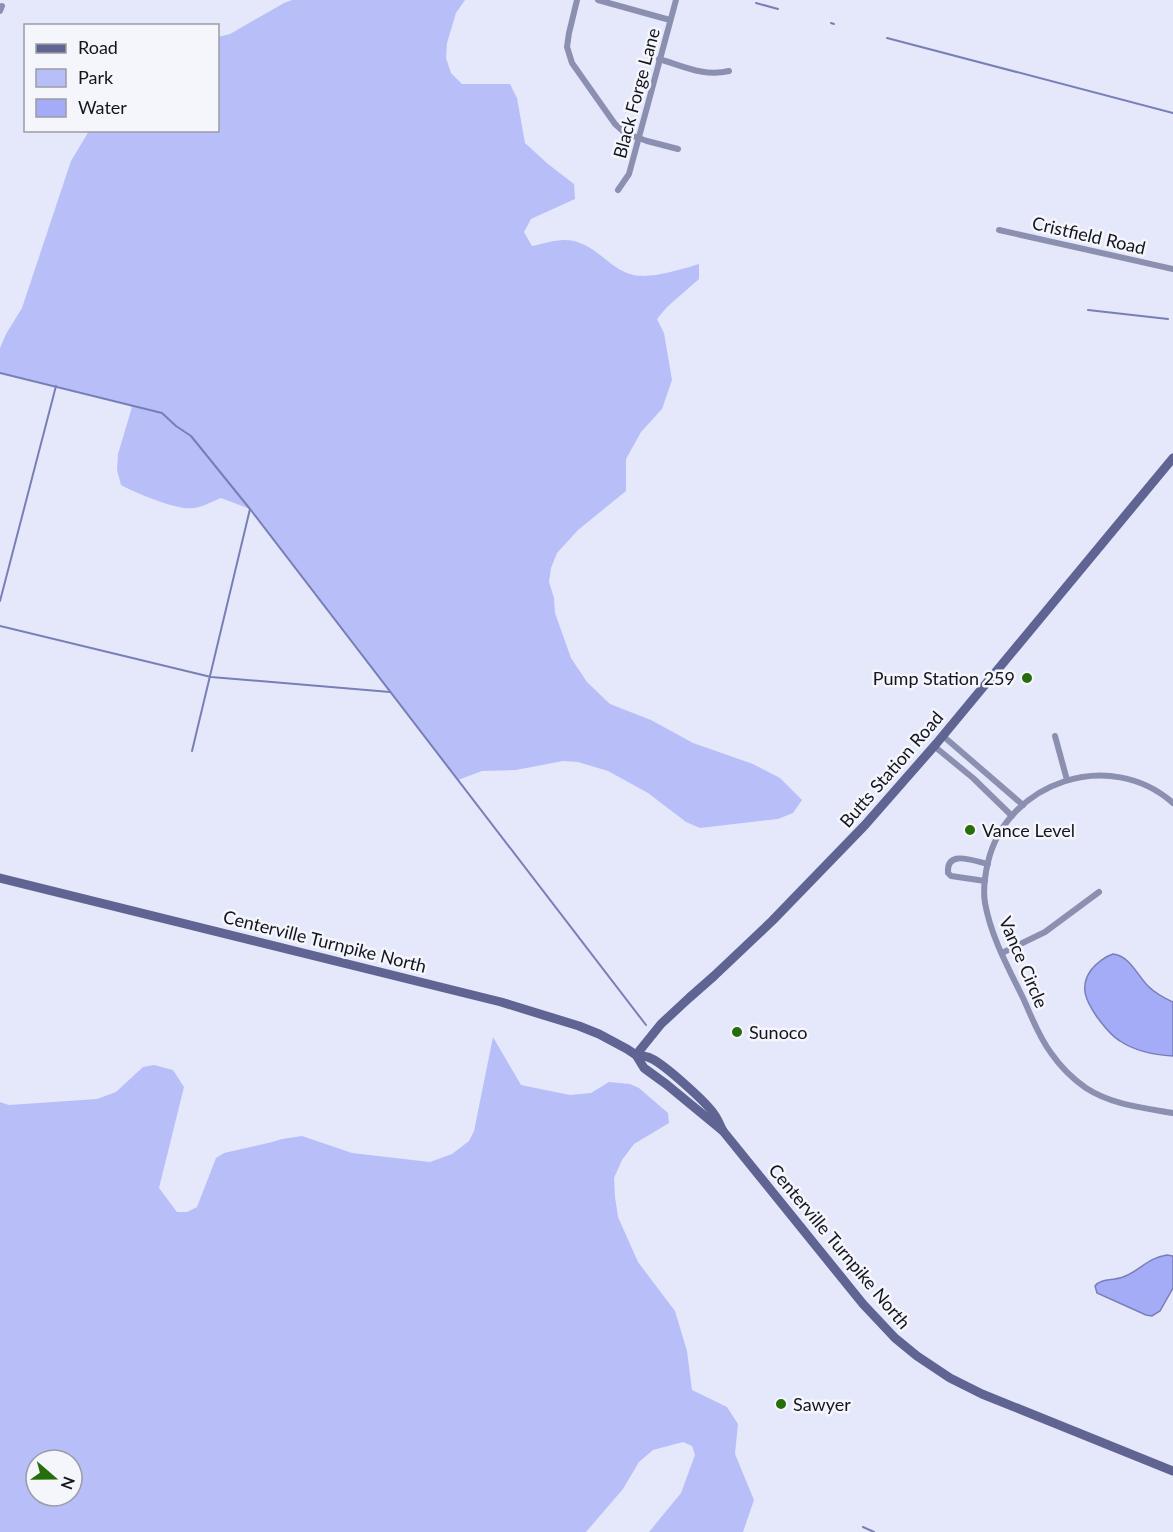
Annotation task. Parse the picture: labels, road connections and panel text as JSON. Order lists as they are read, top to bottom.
{
  "streets": {
    "main road": ["Butts Station Road", "Centerville Turnpike North"],
    "street": ["Black Forge Lane", "Cristfield Road", "Vance Circle"]
  },
  "crossings": [
    ["Butts Station Road", "Centerville Turnpike North"]
  ],
  "places": [
    "Pump Station 259",
    "Vance Level",
    "Sunoco",
    "Sawyer"
  ],
  "legend": ["Road", "Park", "Water"],
  "north": "right"
}
